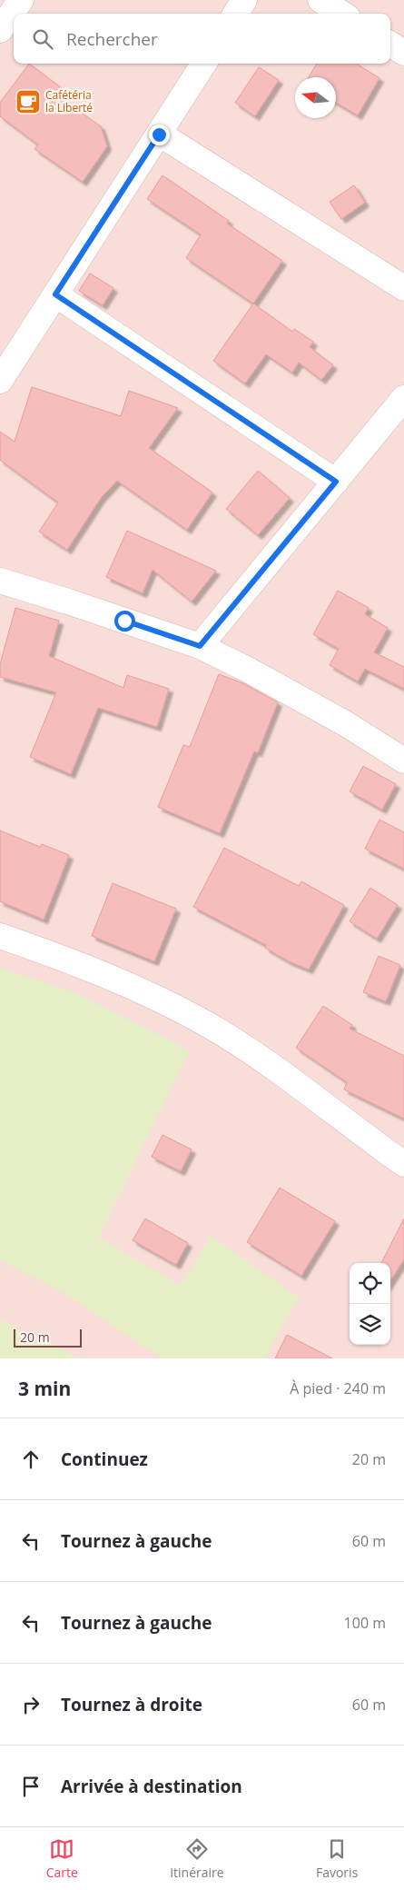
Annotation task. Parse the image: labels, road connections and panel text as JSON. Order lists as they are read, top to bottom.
{
  "places": {
    "cafe": ["Cafétéria la Liberté"]
  },
  "scale_bar": "20 m",
  "north": "left",
  "page": {
    "search": "Rechercher",
    "scale": "20 m",
    "heading": ["3 min", "À pied · 240 m"],
    "list": [
      ["Continuez", "20 m"],
      ["Tournez à gauche", "60 m"],
      ["Tournez à gauche", "100 m"],
      ["Tournez à droite", "60 m"],
      "Arrivée à destination"
    ],
    "nav": ["Carte", "Itinéraire", "Favoris"]
  }
}
